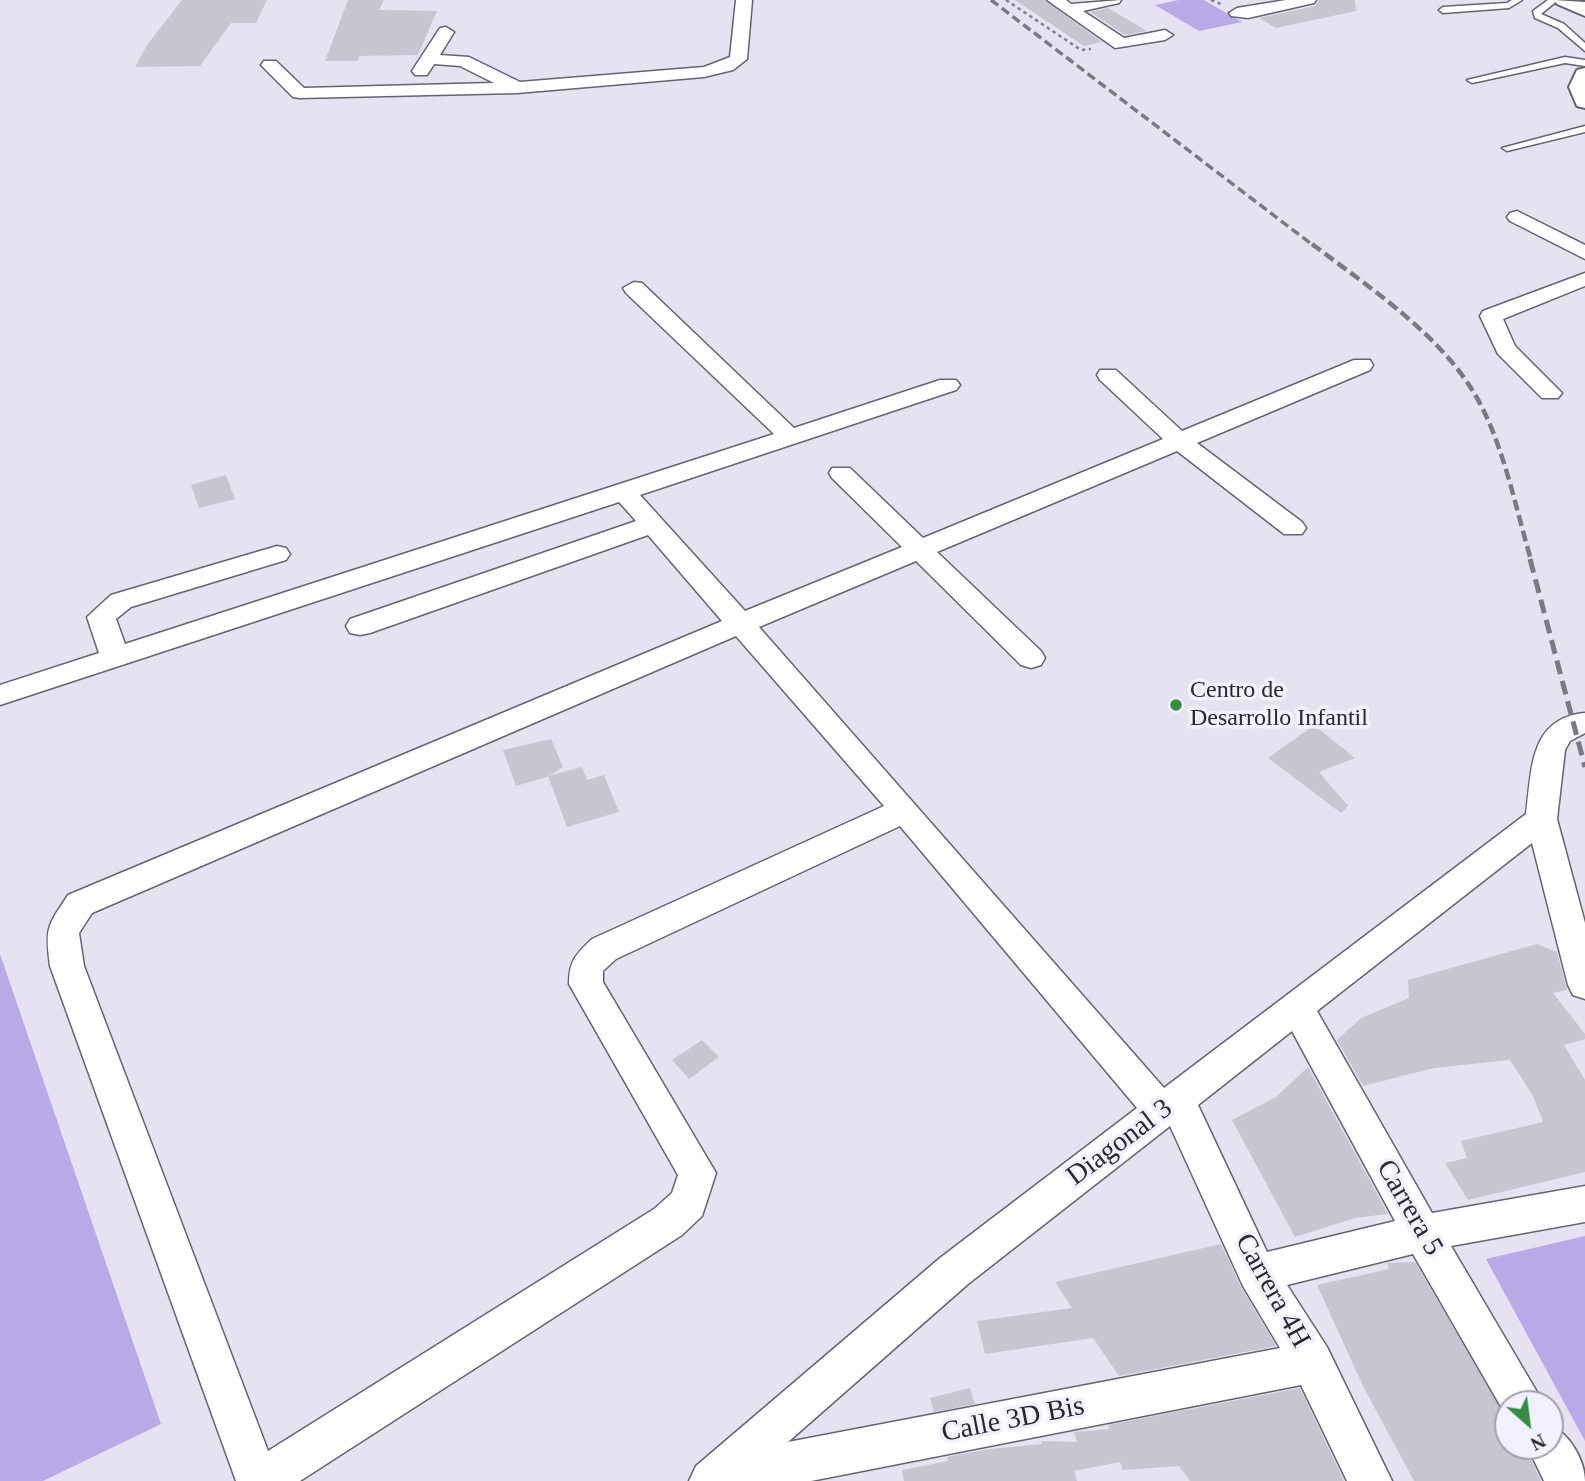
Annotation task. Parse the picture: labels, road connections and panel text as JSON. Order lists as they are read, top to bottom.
{
  "streets": {
    "street": [
      "Diagonal 3",
      "Carrera 5",
      "Carrera 4H",
      "Calle 3D Bis"
    ]
  },
  "crossings": [
    ["Diagonal 3", "Carrera 5"],
    ["Diagonal 3", "Carrera 4H"],
    ["Diagonal 3", "Calle 3D Bis"],
    ["Carrera 4H", "Calle 3D Bis"]
  ],
  "places": ["Centro de Desarrollo Infantil"],
  "north": "bottom right"
}
